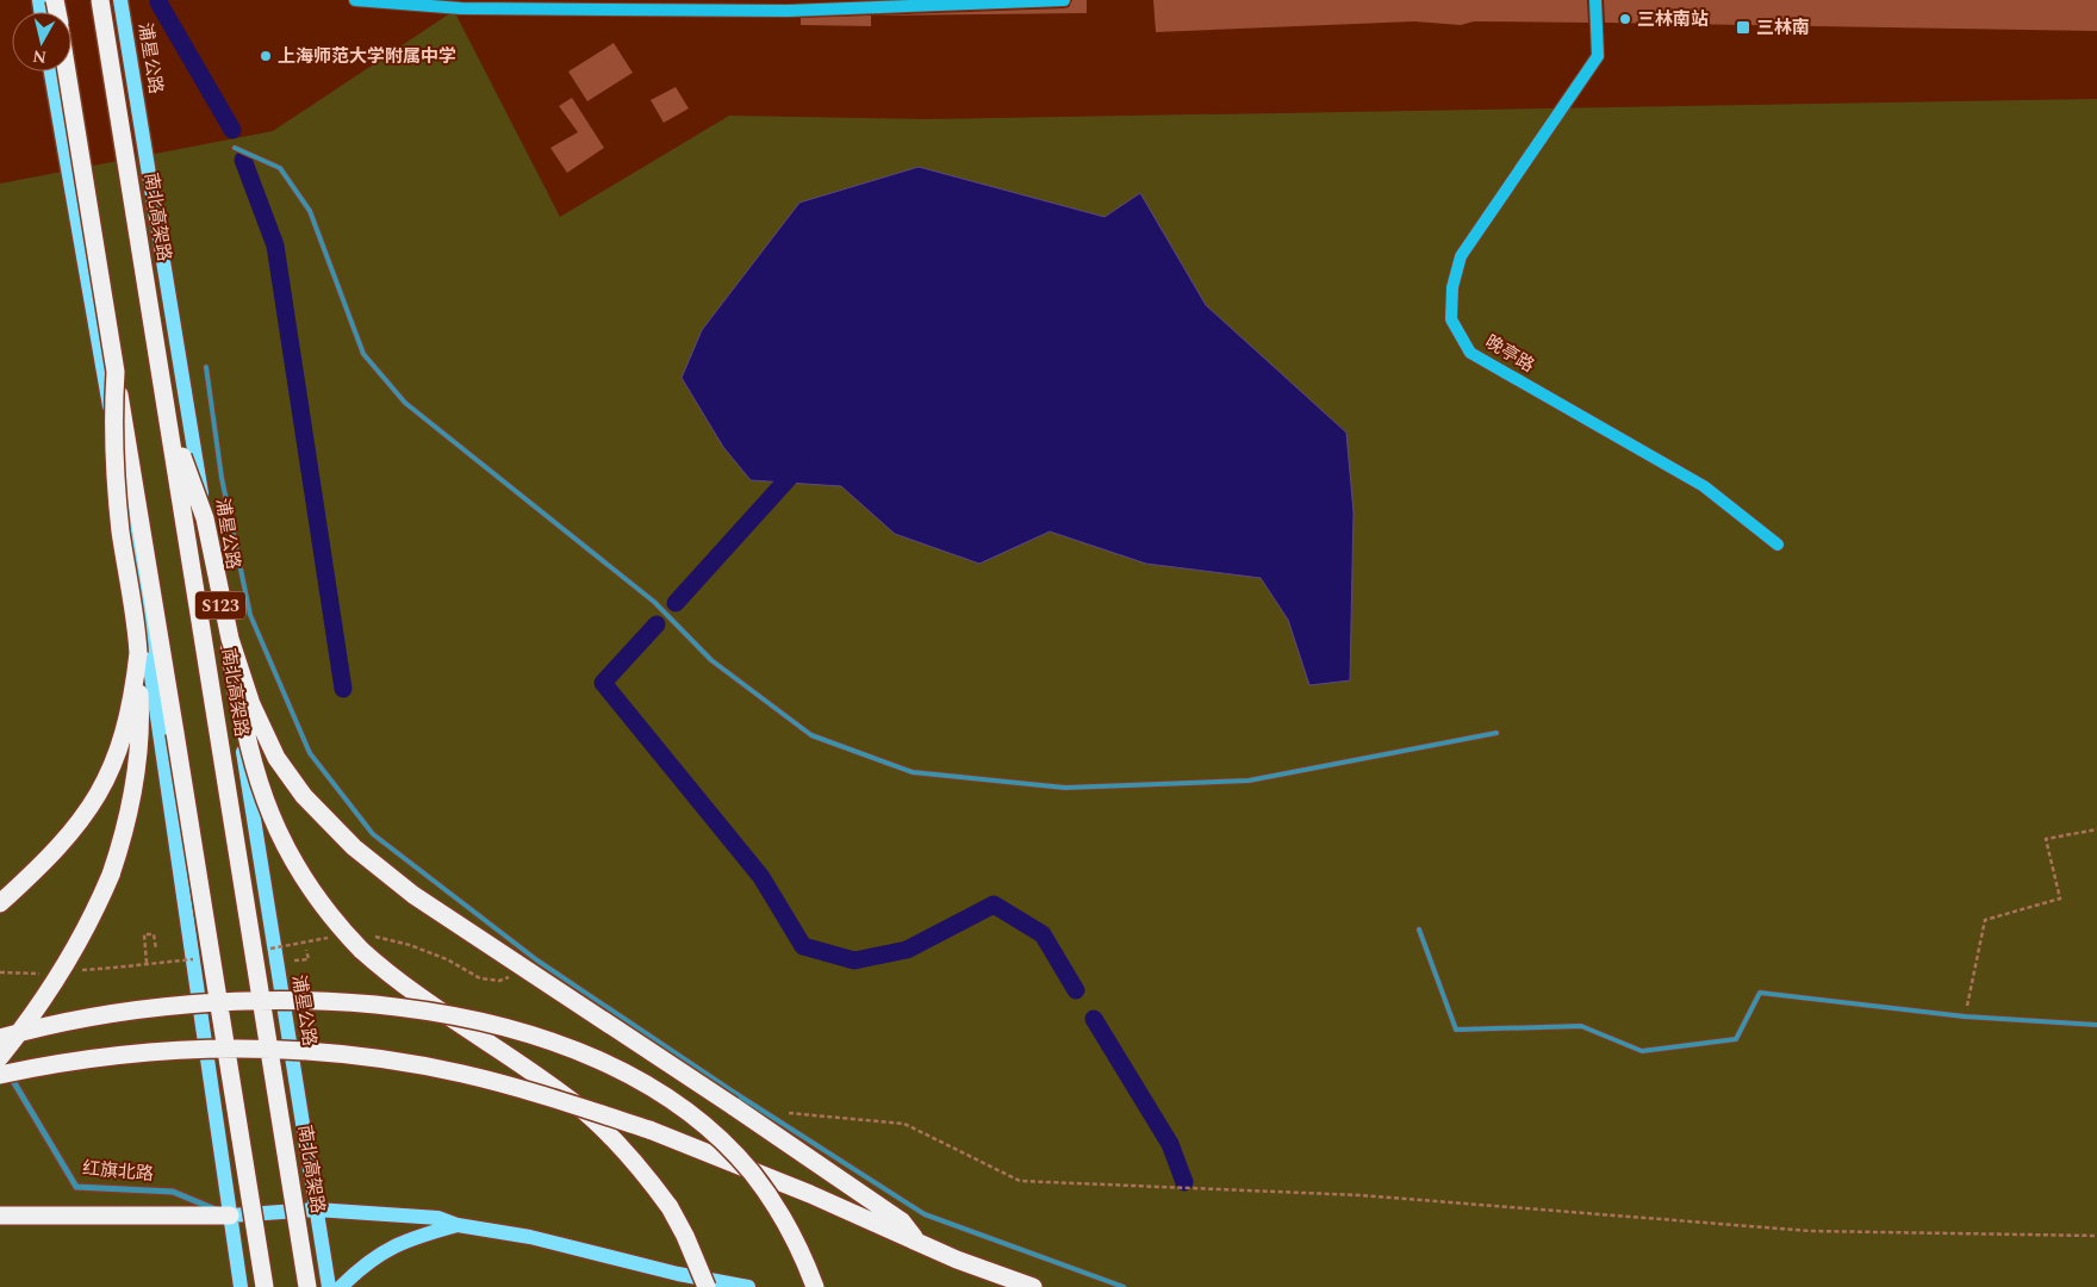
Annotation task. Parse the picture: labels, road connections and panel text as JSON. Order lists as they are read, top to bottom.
{
  "streets": {
    "highway": ["南北高架路"],
    "main road": ["浦星公路", "S123"],
    "street": ["晚亭路", "红旗北路"]
  },
  "places": {
    "other": ["三林南站", "上海师范大学附属中学"],
    "transit": ["三林南"]
  },
  "north": "bottom"
}
